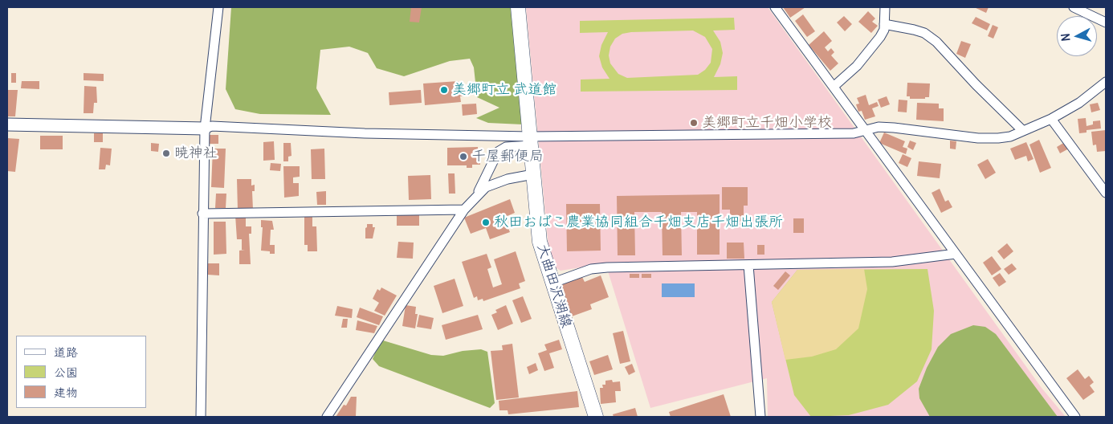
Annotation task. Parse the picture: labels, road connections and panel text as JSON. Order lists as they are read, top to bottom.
{
  "streets": {
    "main road": ["大曲田沢湖線"]
  },
  "places": [
    "美郷町立 武道館",
    "美郷町立千畑小学校",
    "暁神社",
    "千屋郵便局",
    "秋田おばこ農業協同組合千畑支店千畑出張所"
  ],
  "legend": ["道路", "公園", "建物"],
  "north": "left"
}
